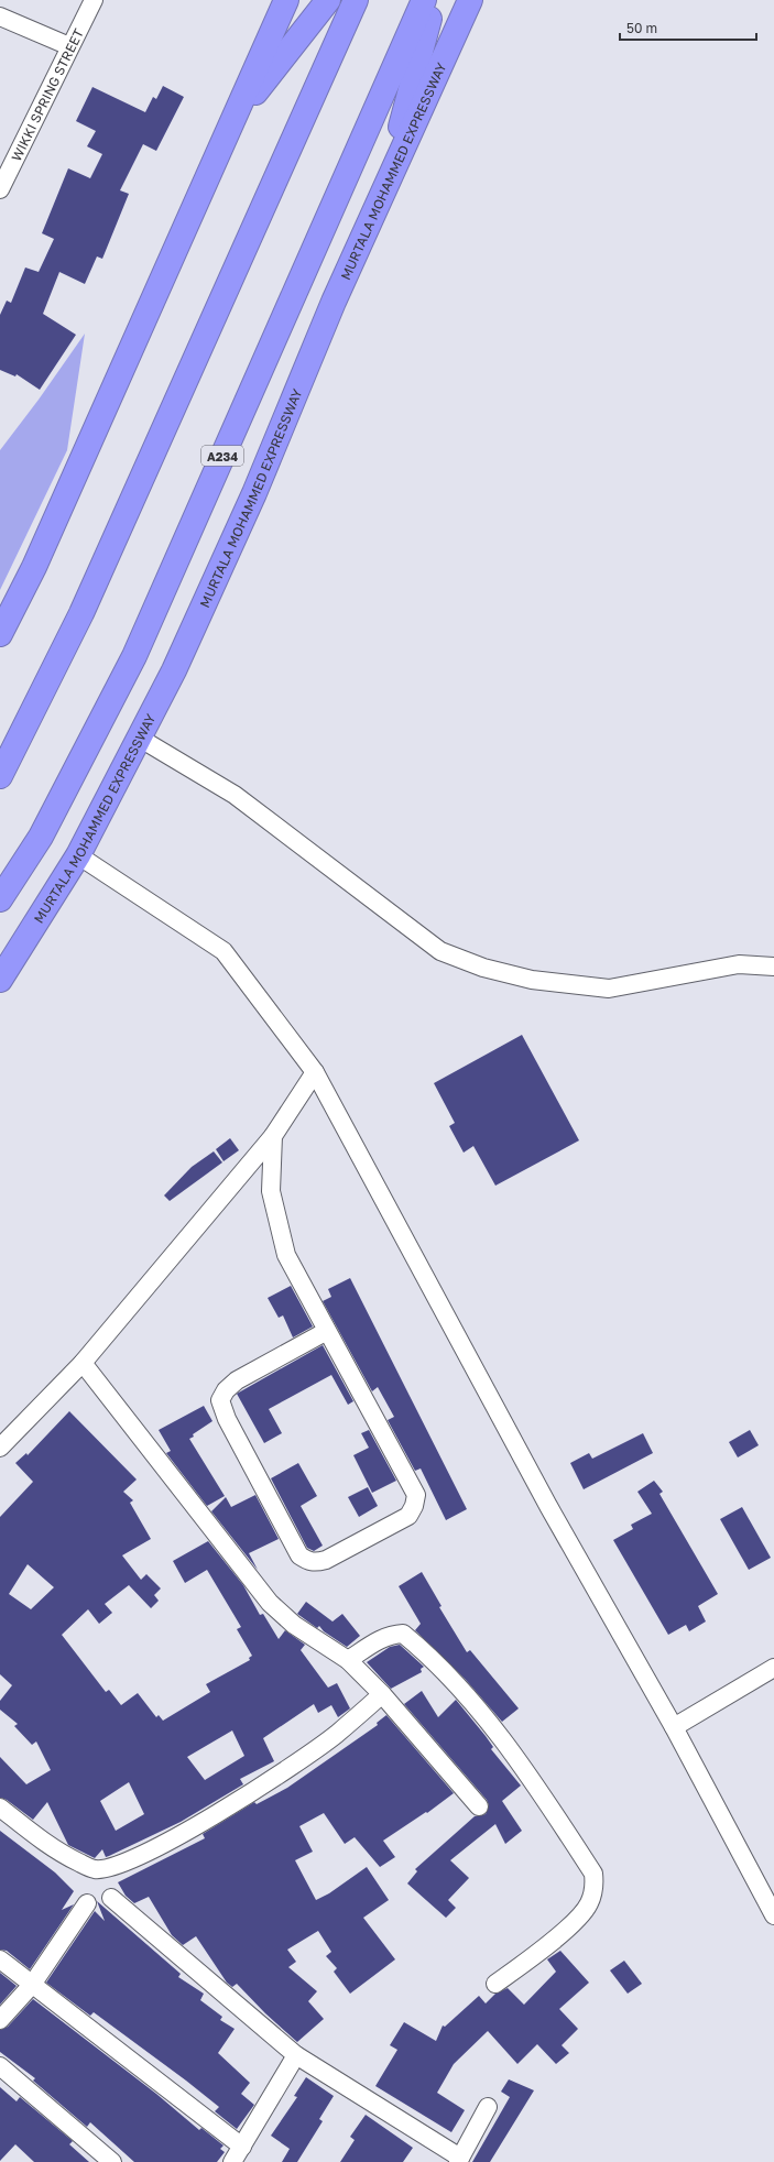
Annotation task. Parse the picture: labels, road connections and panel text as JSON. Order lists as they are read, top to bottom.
{
  "streets": {
    "highway": ["MURTALA MOHAMMED EXPRESSWAY", "A234"],
    "street": ["WIKKI SPRING STREET"]
  },
  "scale_bar": "50 m"
}
